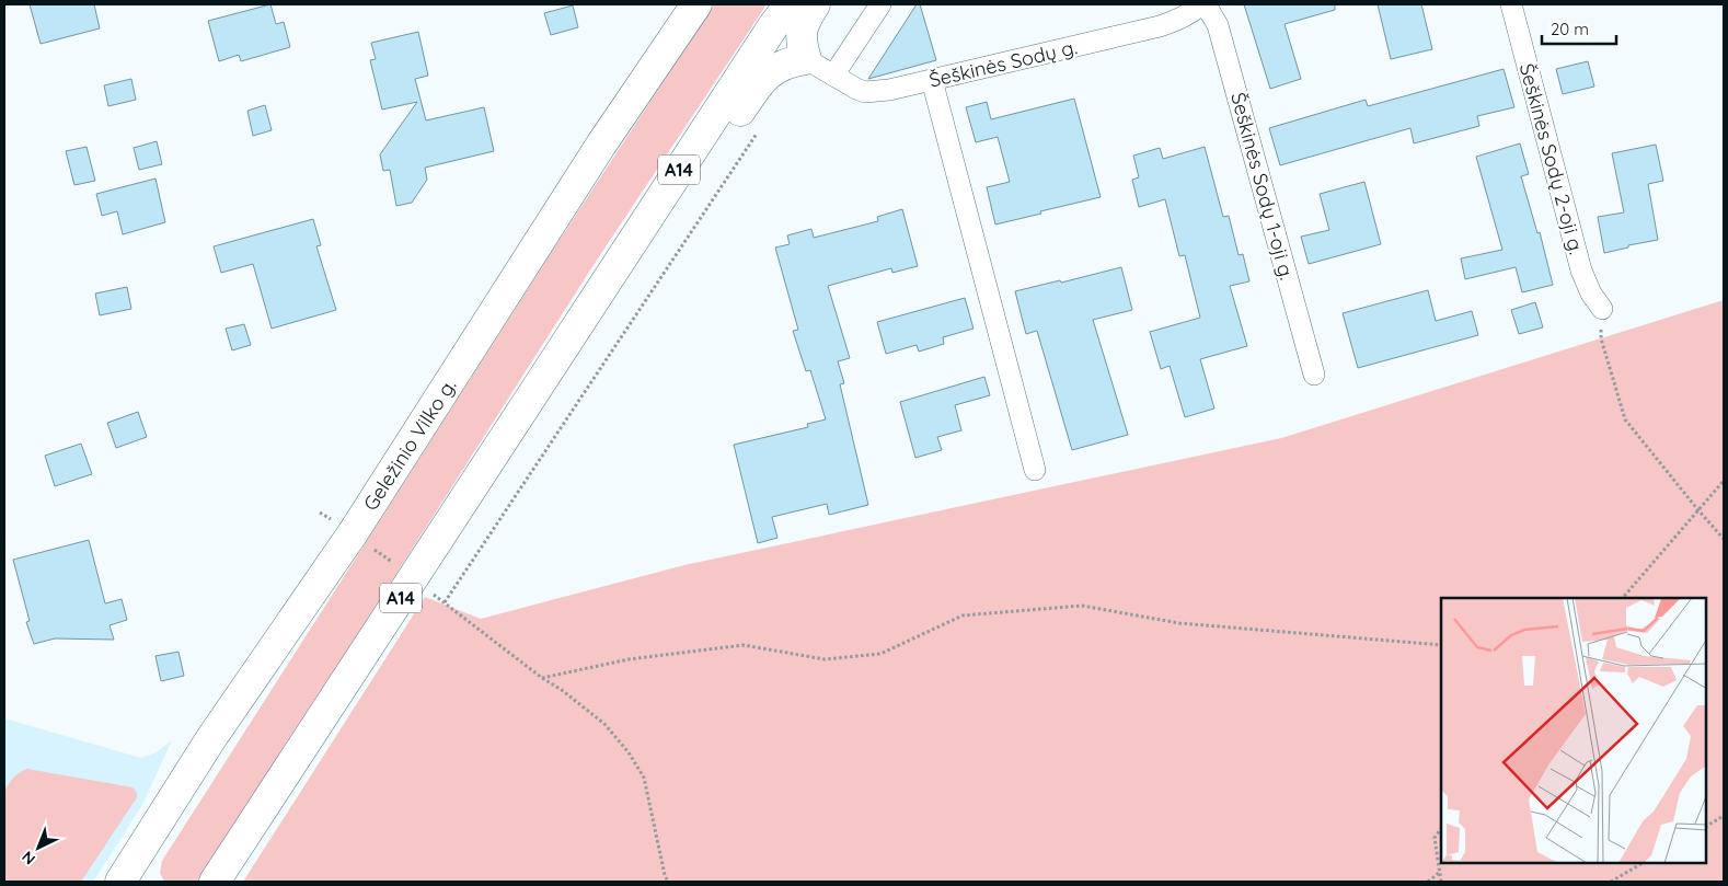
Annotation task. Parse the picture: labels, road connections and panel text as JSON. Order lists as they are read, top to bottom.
{
  "streets": {
    "highway": ["A14", "Geležinio Vilko g."],
    "street": ["Šeškinės Sodų g.", "Šeškinės Sodų 2-oji g.", "Šeškinės Sodų 1-oji g."]
  },
  "crossings": [
    ["Šeškinės Sodų g.", "Šeškinės Sodų 1-oji g."]
  ],
  "scale_bar": "20 m",
  "north": "bottom left"
}
